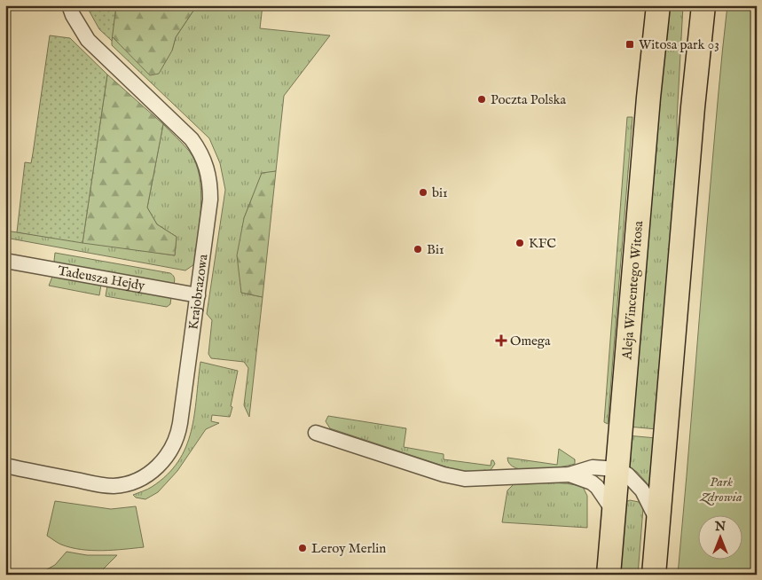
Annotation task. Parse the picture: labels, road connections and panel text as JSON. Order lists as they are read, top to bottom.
{
  "streets": {
    "main road": ["Aleja Wincentego Witosa"],
    "street": ["Tadeusza Hejdy", "Krajobrazowa"]
  },
  "crossings": [
    ["Tadeusza Hejdy", "Krajobrazowa"]
  ],
  "parks": ["Park Zdrowia"],
  "places": {
    "transit": ["Witosa park 03"],
    "other": [
      "Poczta Polska",
      "bi1",
      "KFC",
      "Bi1",
      "Leroy Merlin"
    ],
    "health": ["Omega"]
  },
  "north": "top"
}
